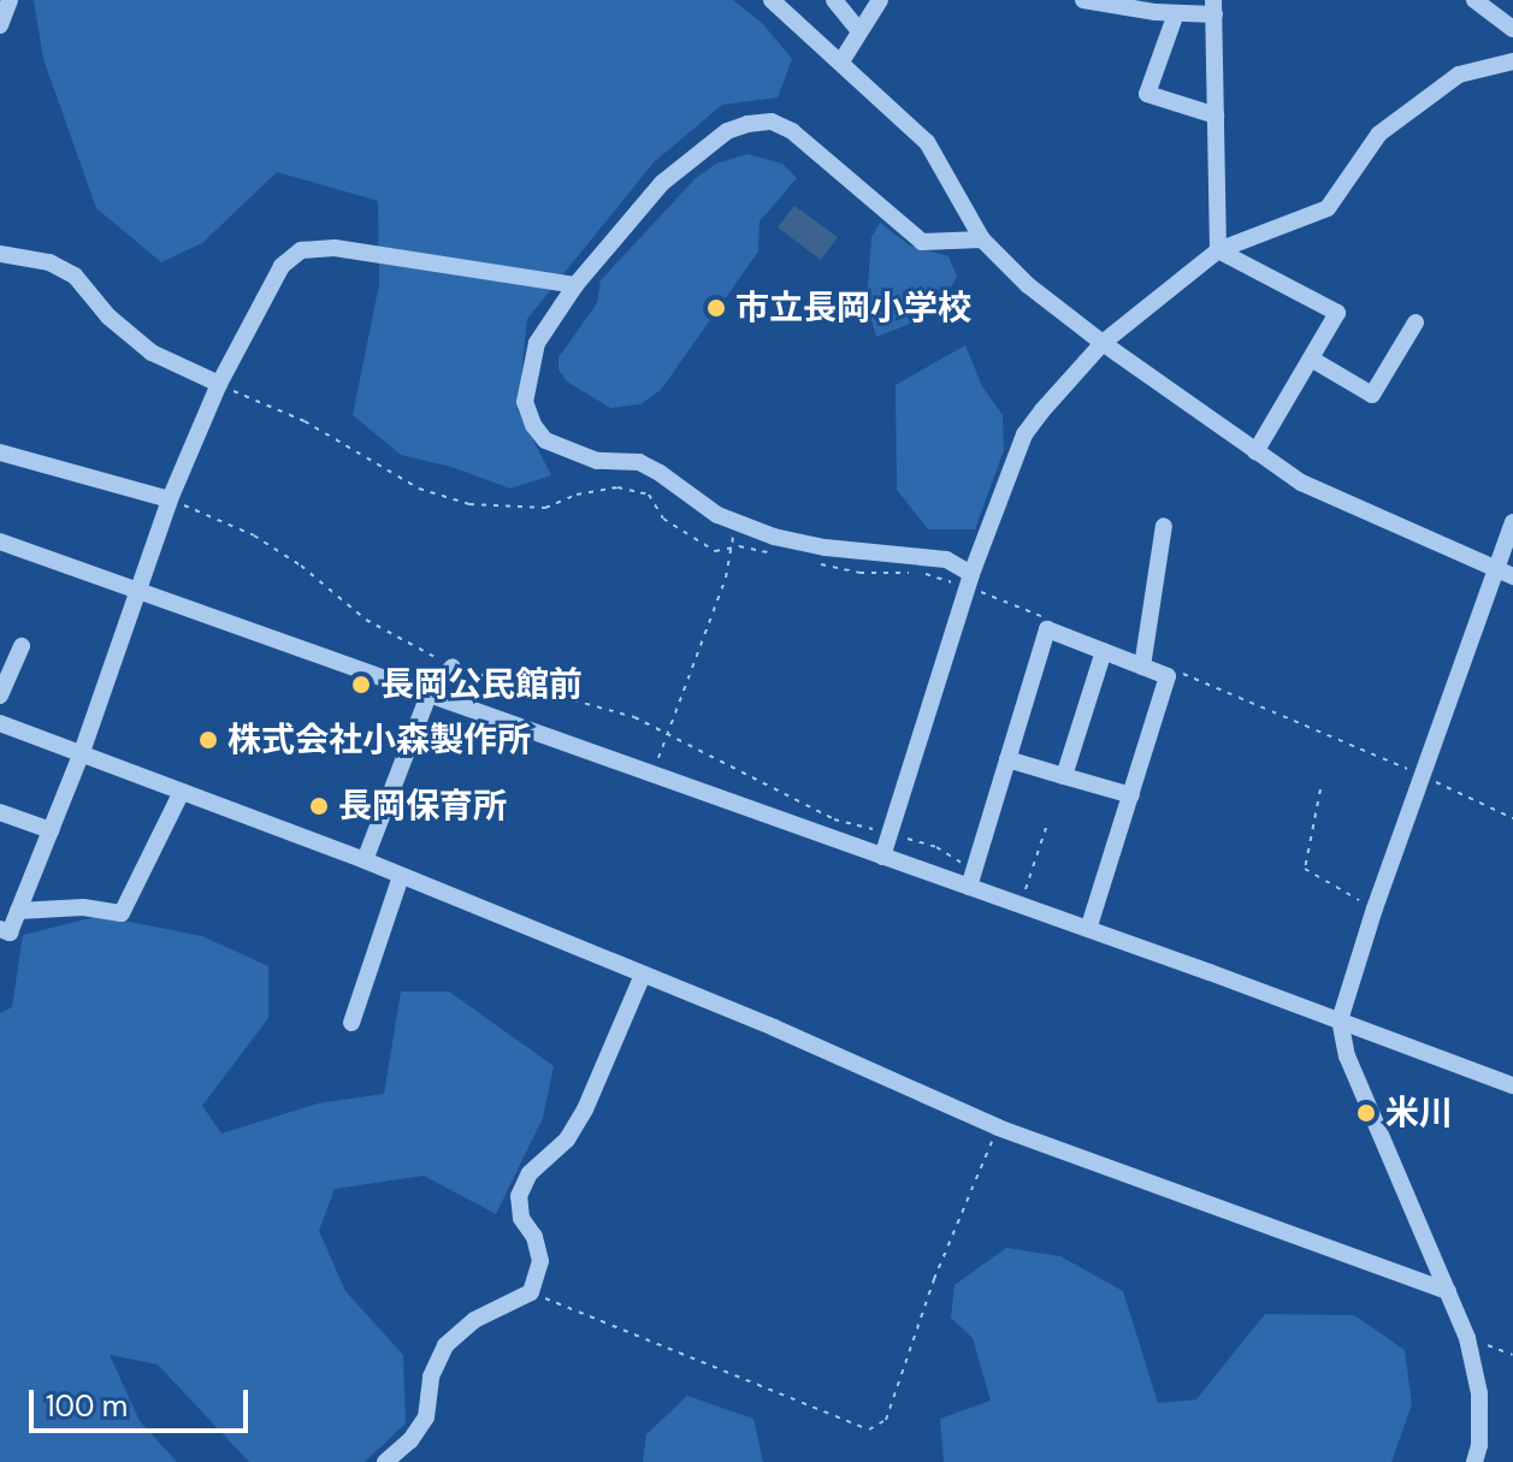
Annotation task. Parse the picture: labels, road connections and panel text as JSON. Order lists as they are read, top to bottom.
{
  "places": [
    "市立長岡小学校",
    "長岡公民館前",
    "株式会社小森製作所",
    "長岡保育所",
    "米川"
  ],
  "scale_bar": "100 m"
}
